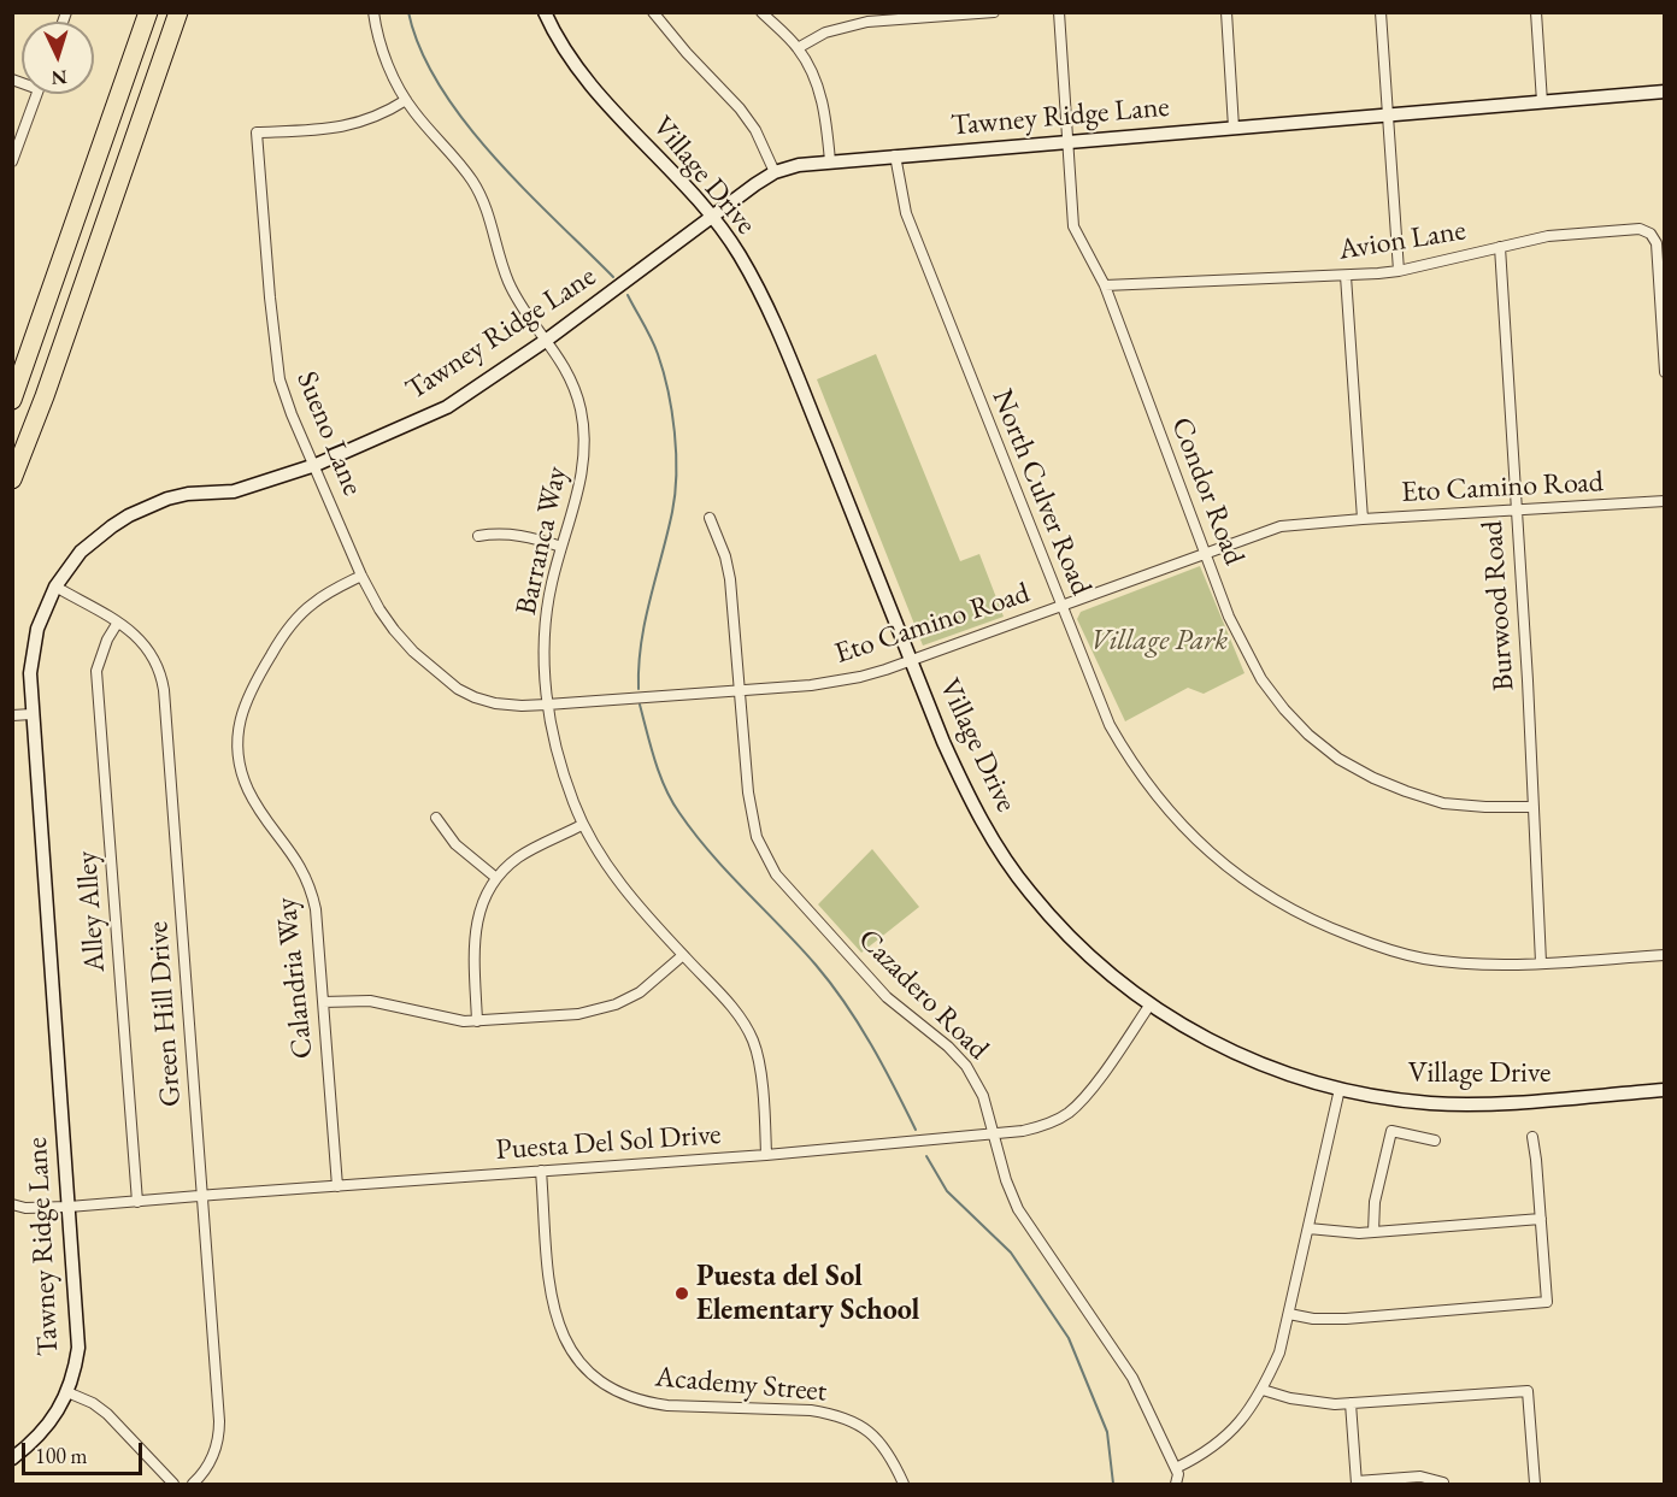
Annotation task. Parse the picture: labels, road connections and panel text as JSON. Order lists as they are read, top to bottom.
{
  "streets": {
    "street": [
      "Tawney Ridge Lane",
      "Village Drive",
      "Avion Lane",
      "Sueno Lane",
      "Eto Camino Road",
      "Condor Road",
      "North Culver Road",
      "Barranca Way",
      "Burwood Road",
      "Alley Alley",
      "Calandria Way",
      "Cazadero Road",
      "Green Hill Drive",
      "Puesta Del Sol Drive",
      "Academy Street"
    ]
  },
  "crossings": [
    ["Tawney Ridge Lane", "Village Drive"],
    ["Tawney Ridge Lane", "Sueno Lane"],
    ["Tawney Ridge Lane", "Condor Road"],
    ["Tawney Ridge Lane", "North Culver Road"],
    ["Tawney Ridge Lane", "Barranca Way"],
    ["Tawney Ridge Lane", "Green Hill Drive"],
    ["Tawney Ridge Lane", "Puesta Del Sol Drive"],
    ["Village Drive", "Eto Camino Road"],
    ["Village Drive", "Puesta Del Sol Drive"],
    ["Avion Lane", "Condor Road"],
    ["Avion Lane", "Burwood Road"],
    ["Sueno Lane", "Eto Camino Road"],
    ["Sueno Lane", "Barranca Way"],
    ["Sueno Lane", "Calandria Way"],
    ["Eto Camino Road", "Condor Road"],
    ["Eto Camino Road", "North Culver Road"],
    ["Eto Camino Road", "Barranca Way"],
    ["Eto Camino Road", "Burwood Road"],
    ["Eto Camino Road", "Cazadero Road"],
    ["Condor Road", "Burwood Road"],
    ["North Culver Road", "Burwood Road"],
    ["Barranca Way", "Puesta Del Sol Drive"],
    ["Alley Alley", "Green Hill Drive"],
    ["Alley Alley", "Puesta Del Sol Drive"],
    ["Calandria Way", "Puesta Del Sol Drive"],
    ["Cazadero Road", "Puesta Del Sol Drive"],
    ["Green Hill Drive", "Puesta Del Sol Drive"],
    ["Puesta Del Sol Drive", "Academy Street"]
  ],
  "parks": ["Village Park"],
  "places": ["Puesta del Sol Elementary School"],
  "scale_bar": "100 m",
  "north": "bottom"
}
